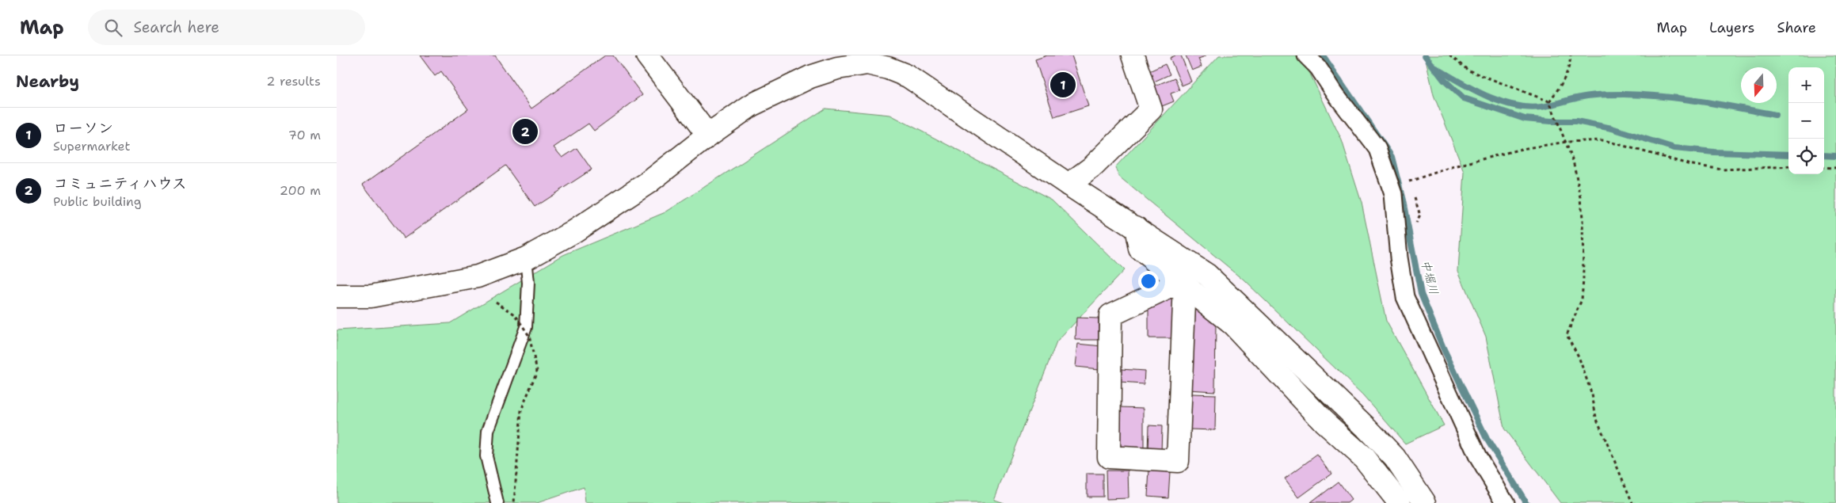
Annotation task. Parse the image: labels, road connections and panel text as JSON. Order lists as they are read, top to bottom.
{
  "water": ["中堀川"],
  "north": "bottom",
  "page": {
    "header": "Map",
    "search": "Search here",
    "nav": ["Map", "Layers", "Share"],
    "heading": ["Nearby", "2 results"],
    "map_buttons": ["+", "−"],
    "pins": ["1", "2"],
    "list": [
      {
        "mark": "1",
        "name": "ローソン",
        "note": "Supermarket",
        "value": "70 m"
      },
      {
        "mark": "2",
        "name": "コミュニティハウス",
        "note": "Public building",
        "value": "200 m"
      }
    ]
  }
}
